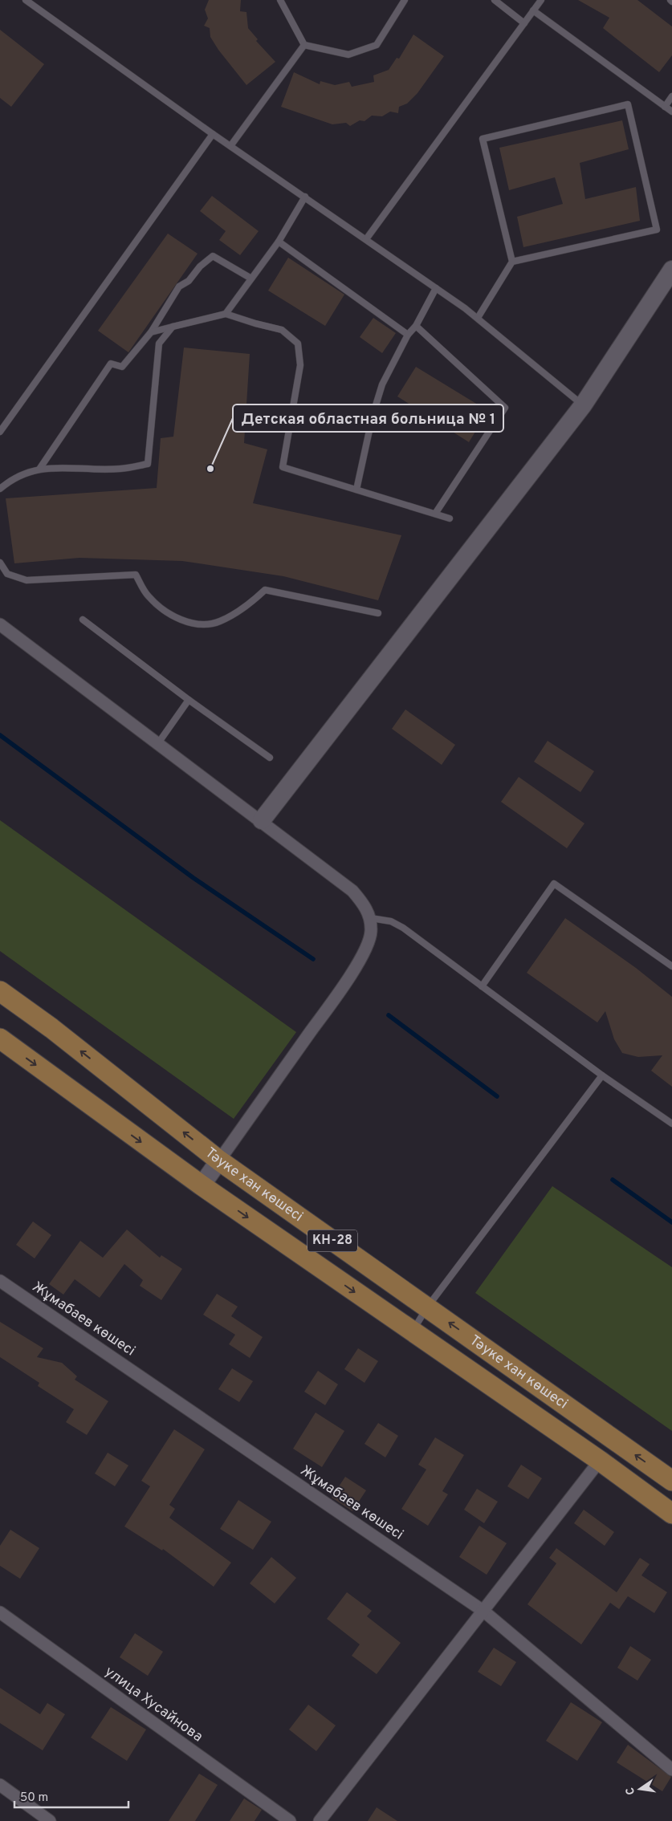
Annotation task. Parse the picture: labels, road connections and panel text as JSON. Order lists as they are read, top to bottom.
{
  "streets": {
    "main road": ["Тәуке хан көшесі", "КН-28"],
    "street": ["Жұмабаев көшесі", "улица Хусайнова"]
  },
  "places": ["Детская областная больница № 1"],
  "scale_bar": "50 m",
  "north": "left"
}
